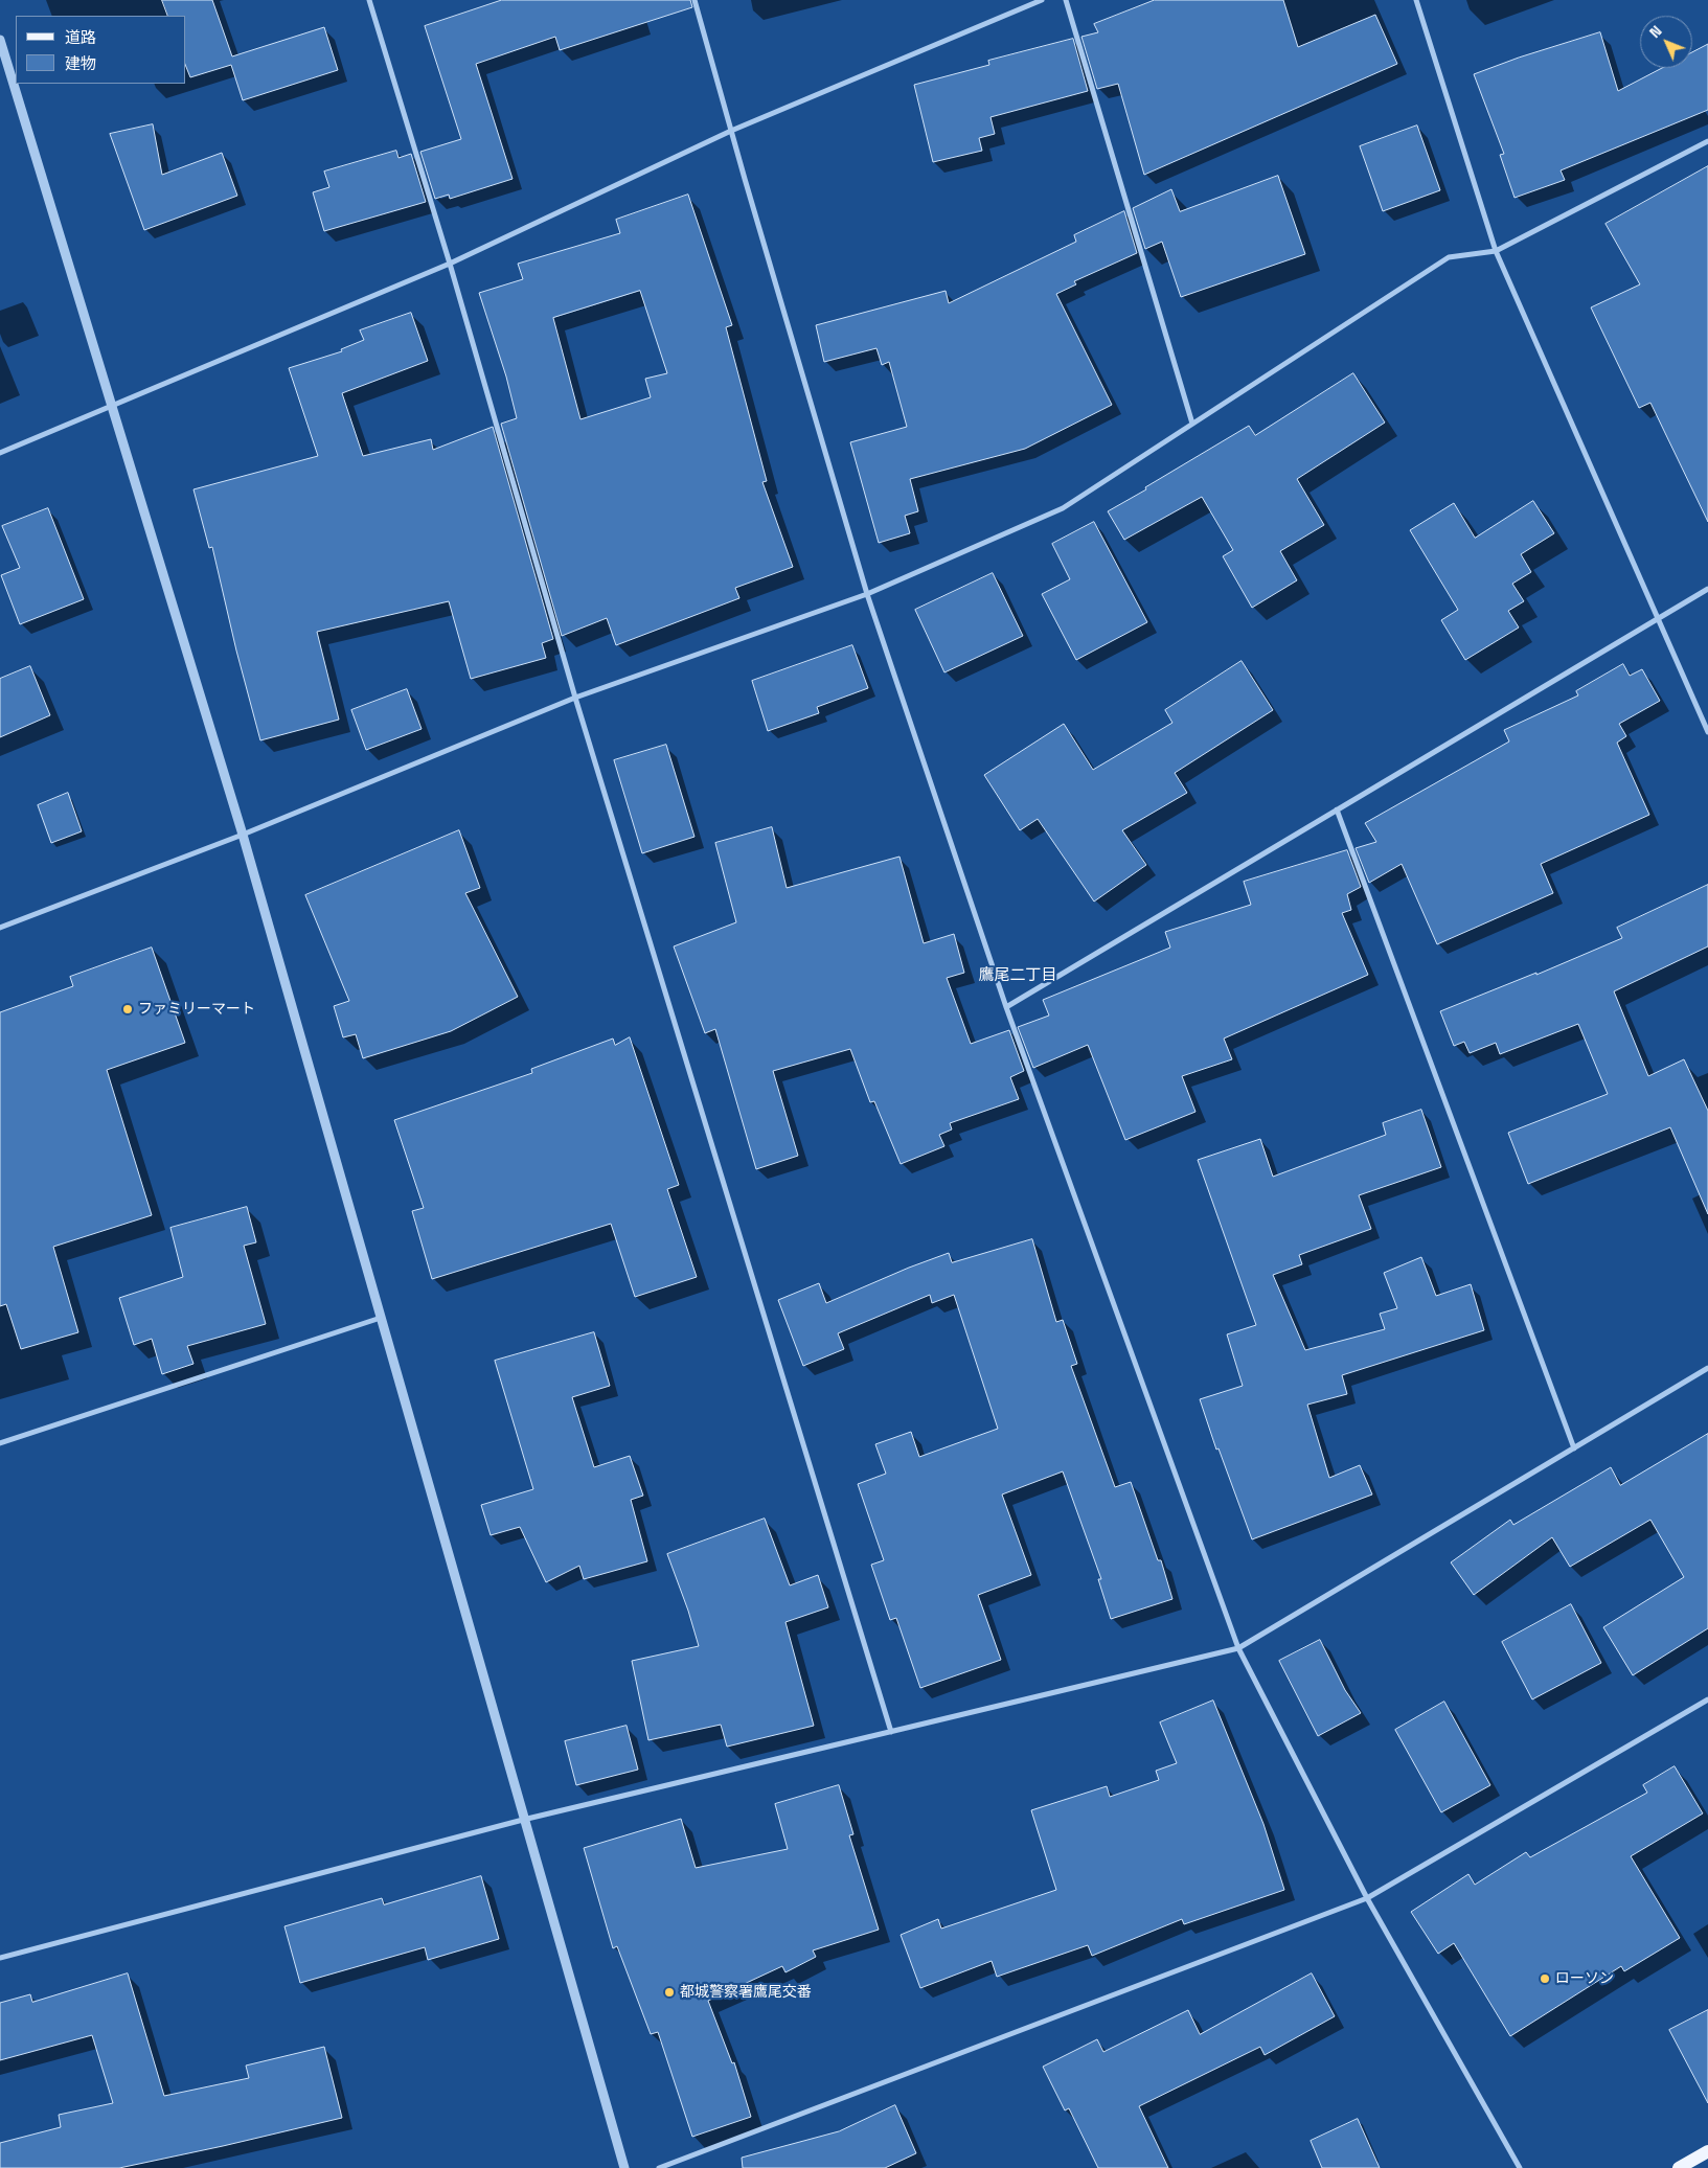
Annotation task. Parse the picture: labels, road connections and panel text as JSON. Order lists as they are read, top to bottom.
{
  "districts": ["鷹尾二丁目"],
  "places": ["ファミリーマート", "ローソン", "都城警察署鷹尾交番"],
  "legend": ["道路", "建物"],
  "north": "top left"
}
